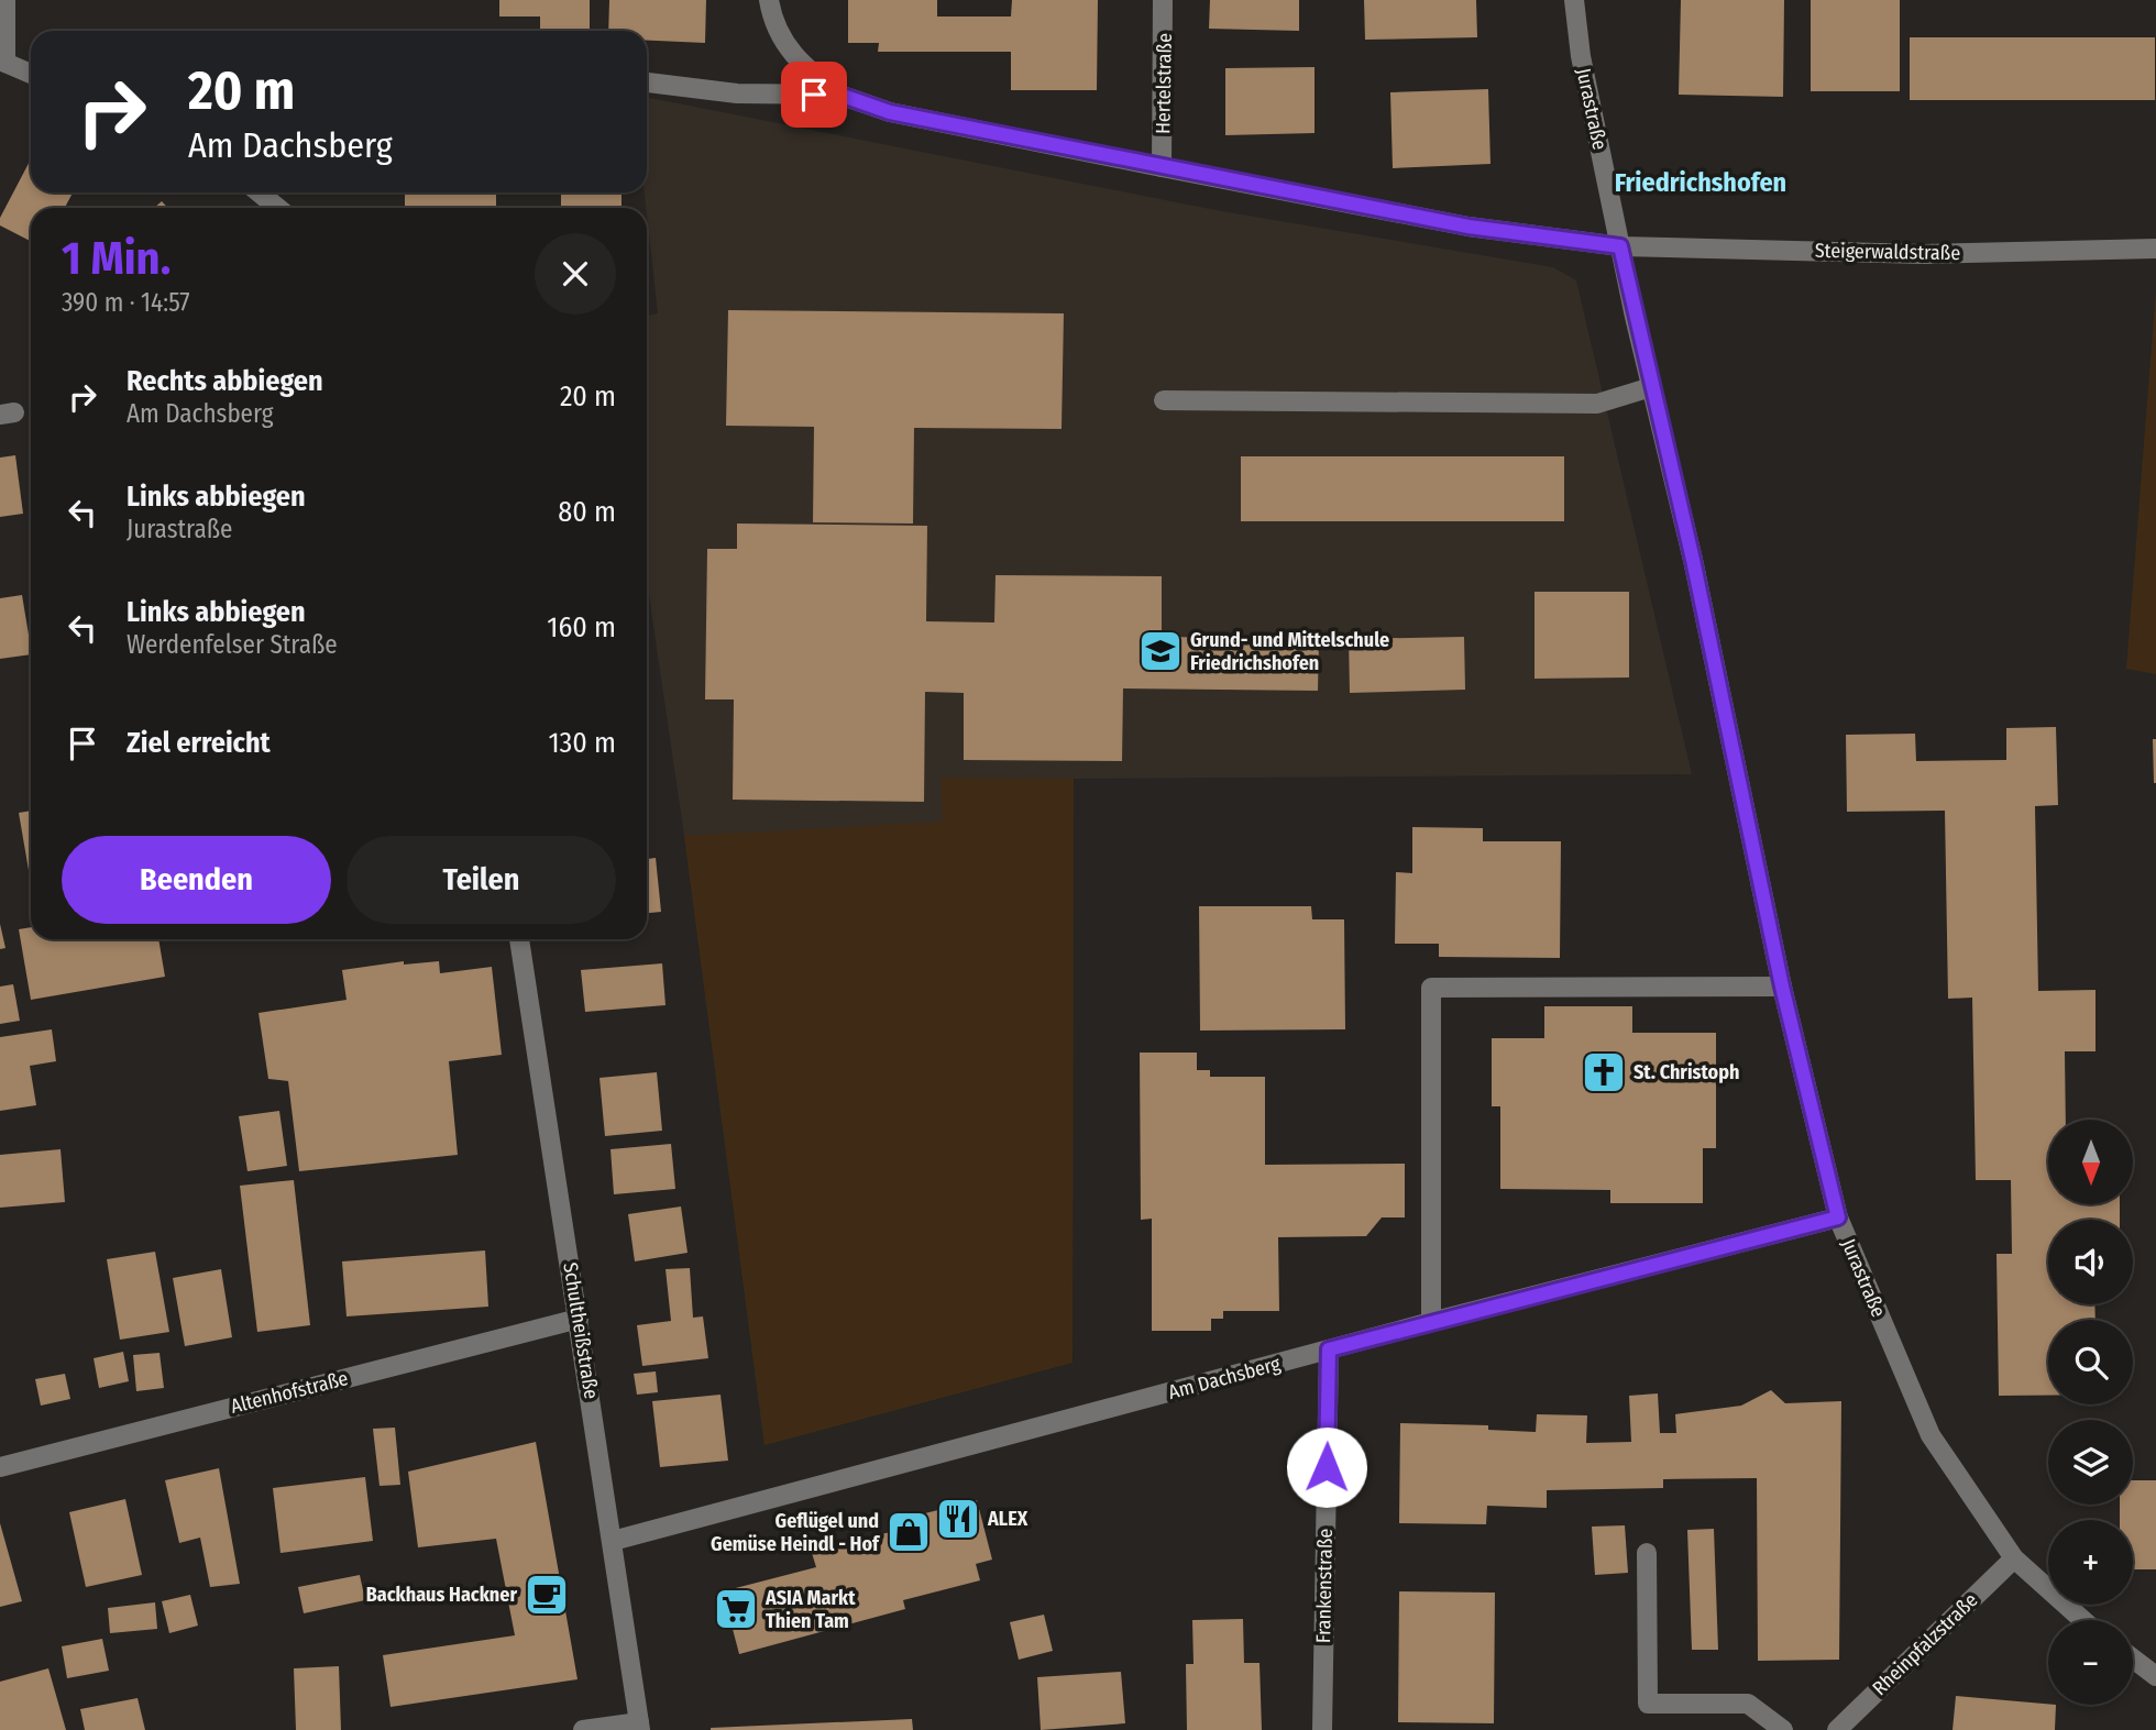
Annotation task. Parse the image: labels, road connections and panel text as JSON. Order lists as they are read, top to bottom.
{
  "streets": {
    "street": [
      "Hertelstraße",
      "Jurastraße",
      "Steigerwaldstraße",
      "Schultheißstraße",
      "Am Dachsberg",
      "Altenhofstraße",
      "Frankenstraße",
      "Rheinpfalzstraße"
    ]
  },
  "crossings": [
    ["Hertelstraße", "Steigerwaldstraße"],
    ["Jurastraße", "Steigerwaldstraße"],
    ["Jurastraße", "Am Dachsberg"],
    ["Jurastraße", "Rheinpfalzstraße"],
    ["Schultheißstraße", "Am Dachsberg"],
    ["Schultheißstraße", "Altenhofstraße"],
    ["Am Dachsberg", "Frankenstraße"]
  ],
  "districts": ["Friedrichshofen"],
  "places": {
    "school or university": ["Grund- und Mittelschule Friedrichshofen"],
    "church": ["St. Christoph"],
    "restaurant": ["ALEX"],
    "shop": ["Geflügel und Gemüse Heindl - Hof"],
    "cafe": ["Backhaus Hackner"],
    "supermarket": ["ASIA Markt Thien Tam"]
  },
  "north": "bottom",
  "page": {
    "turn": ["20 m", "Am Dachsberg"],
    "heading": ["1 Min.", "390 m · 14:57"],
    "list": [
      {
        "name": "Rechts abbiegen",
        "note": "Am Dachsberg",
        "value": "20 m"
      },
      {
        "name": "Links abbiegen",
        "note": "Jurastraße",
        "value": "80 m"
      },
      {
        "name": "Links abbiegen",
        "note": "Werdenfelser Straße",
        "value": "160 m"
      },
      {
        "name": "Ziel erreicht",
        "value": "130 m"
      }
    ],
    "buttons": ["Beenden", "Teilen"],
    "map_buttons": ["+", "−"]
  }
}
